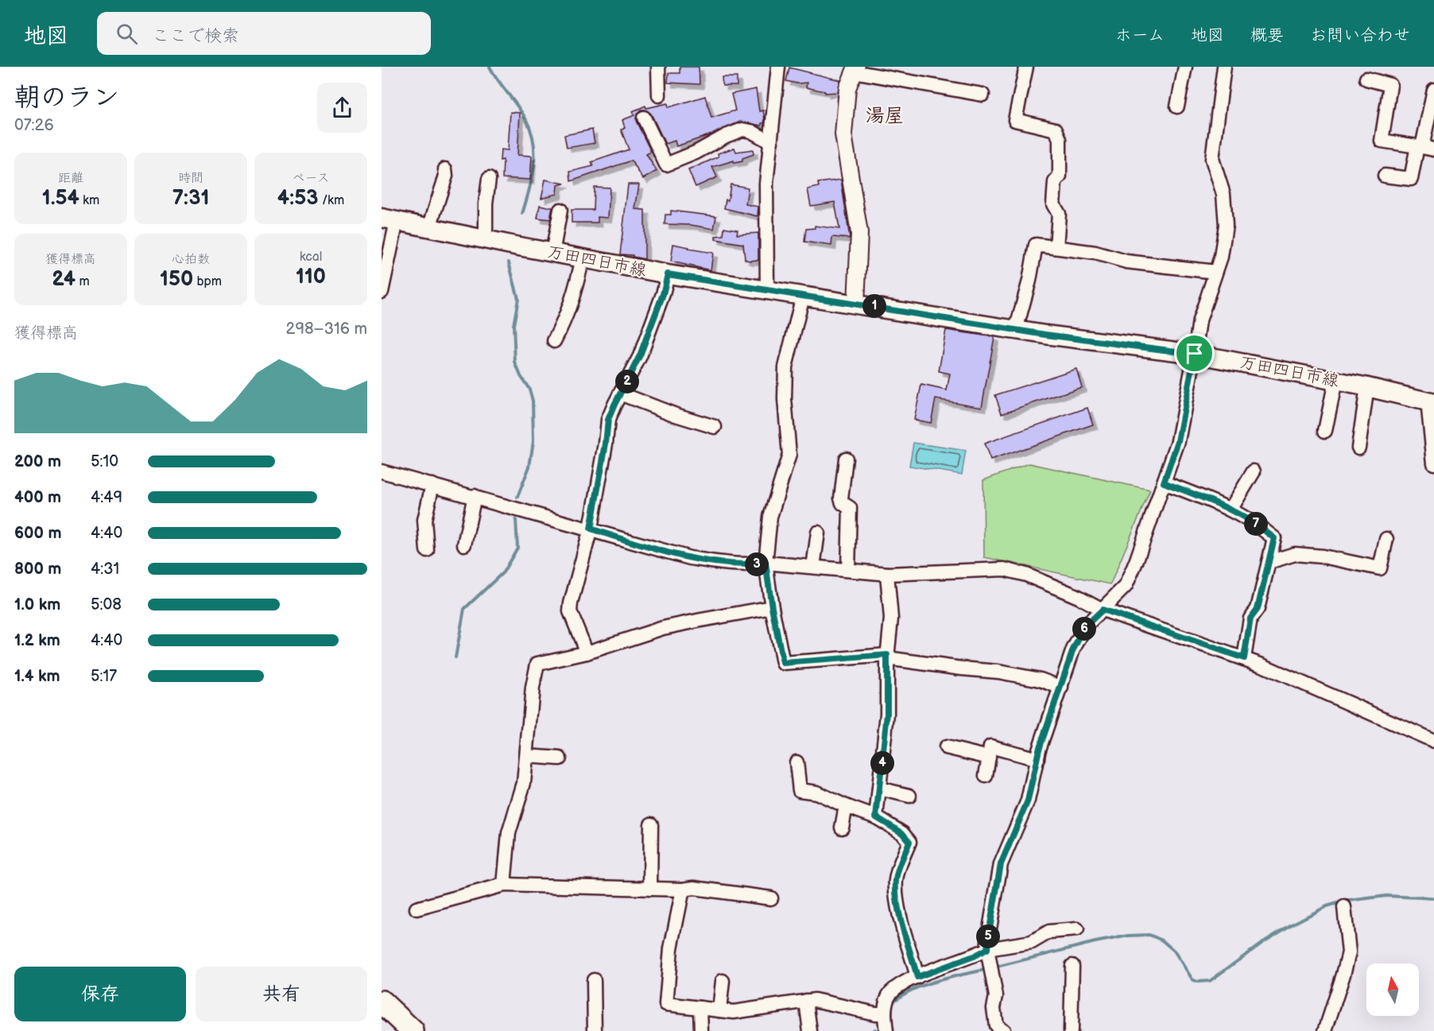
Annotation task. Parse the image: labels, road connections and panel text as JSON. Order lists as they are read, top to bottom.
{
  "streets": {
    "main road": ["万田四日市線"]
  },
  "districts": ["湯屋"],
  "north": "top",
  "page": {
    "header": "地図",
    "search": "ここで検索",
    "nav": [
      "ホーム",
      "地図",
      "概要",
      "お問い合わせ"
    ],
    "heading": ["朝のラン", "07:26"],
    "stats": [
      ["距離", "1.54 km"],
      ["時間", "7:31"],
      ["ペース", "4:53 /km"],
      ["獲得標高", "24 m"],
      ["心拍数", "150 bpm"],
      ["kcal", "110"]
    ],
    "pins": [
      "1",
      "2",
      "7",
      "3",
      "6",
      "4",
      "5"
    ],
    "chart": ["獲得標高", "298–316 m"],
    "list": [
      {
        "name": "200 m",
        "note": "5:10"
      },
      {
        "name": "400 m",
        "note": "4:49"
      },
      {
        "name": "600 m",
        "note": "4:40"
      },
      {
        "name": "800 m",
        "note": "4:31"
      },
      {
        "name": "1.0 km",
        "note": "5:08"
      },
      {
        "name": "1.2 km",
        "note": "4:40"
      },
      {
        "name": "1.4 km",
        "note": "5:17"
      }
    ],
    "buttons": ["保存", "共有"]
  }
}
